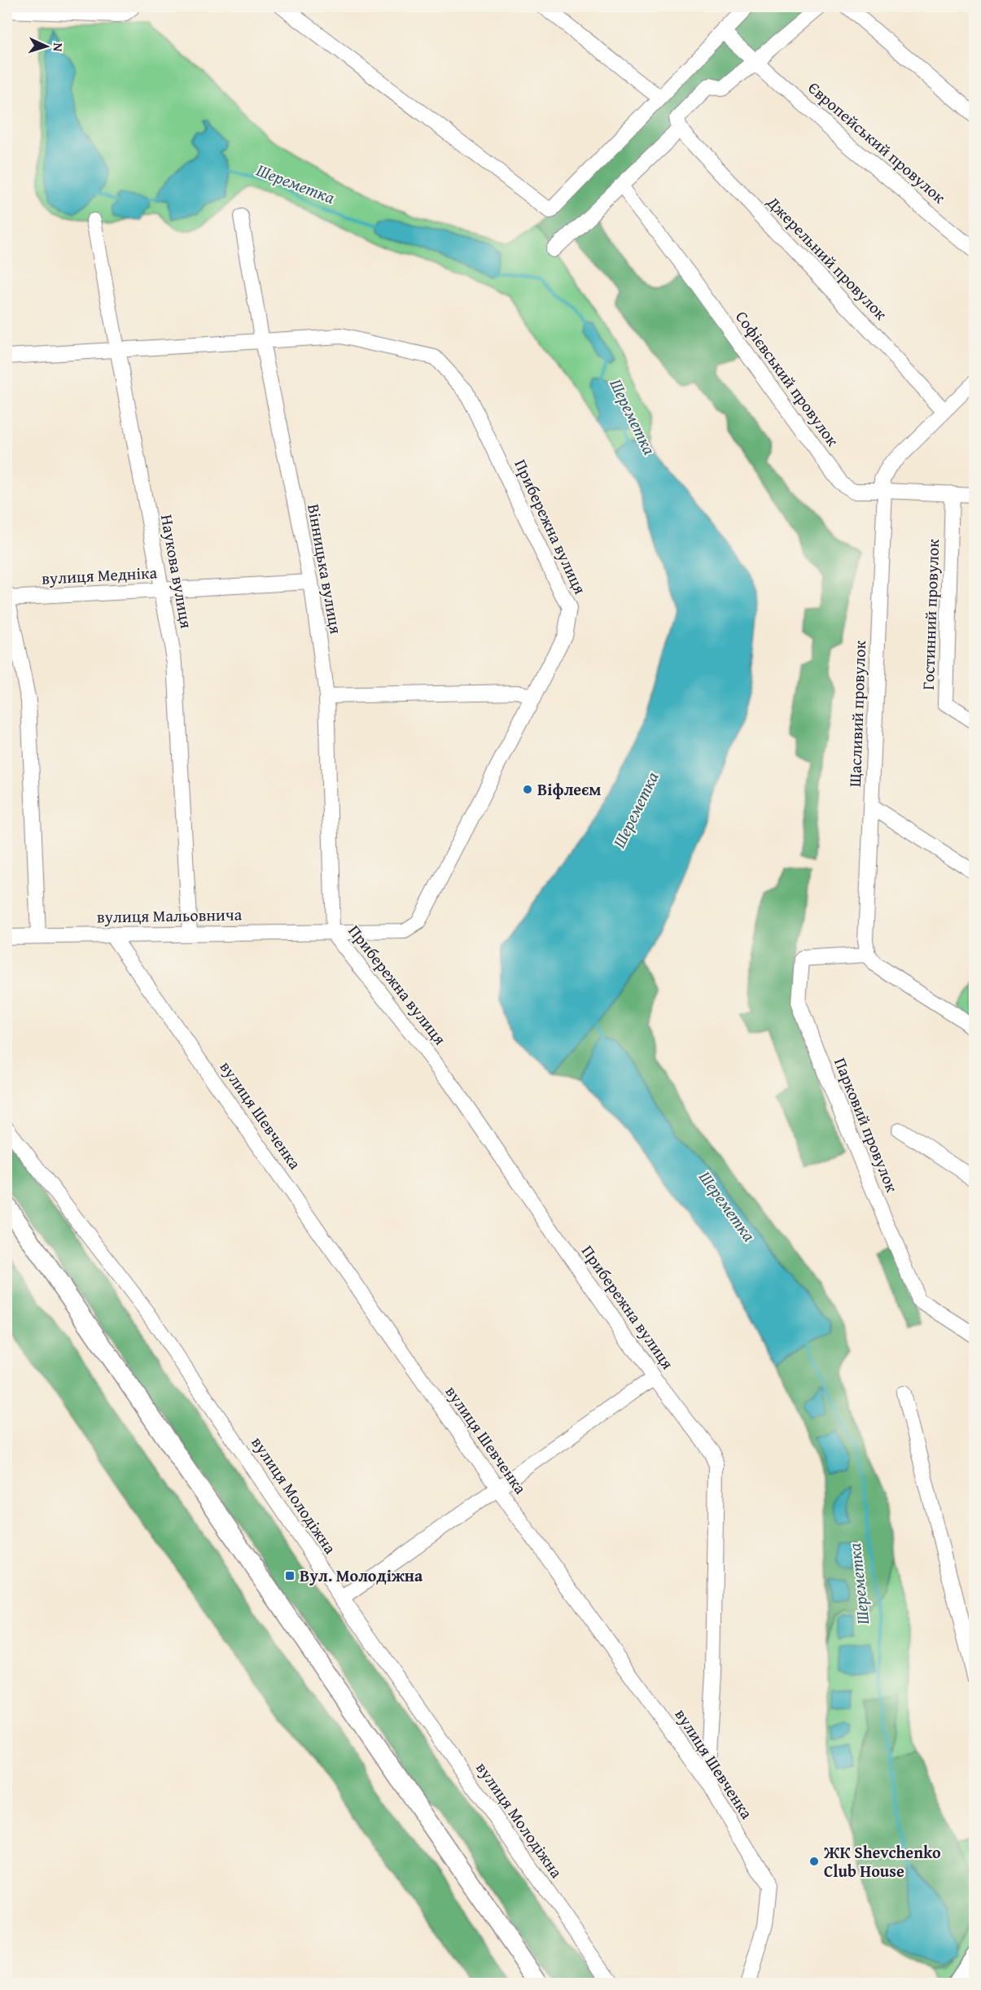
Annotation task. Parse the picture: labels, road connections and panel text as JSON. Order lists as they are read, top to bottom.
{
  "streets": {
    "street": [
      "Європейський провулок",
      "Джерельний провулок",
      "Софієвський провулок",
      "Прибережна вулиця",
      "Вінницька вулиця",
      "Наукова вулиця",
      "вулиця Медніка",
      "Гостинний провулок",
      "Щасливий провулок",
      "вулиця Мальовнича",
      "вулиця Шевченка",
      "Парковий провулок",
      "вулиця Молодіжна"
    ]
  },
  "crossings": [
    ["Джерельний провулок", "Щасливий провулок"],
    ["Софієвський провулок", "Гостинний провулок"],
    ["Софієвський провулок", "Щасливий провулок"],
    ["Прибережна вулиця", "Вінницька вулиця"],
    ["Прибережна вулиця", "Наукова вулиця"],
    ["Прибережна вулиця", "вулиця Мальовнича"],
    ["Прибережна вулиця", "вулиця Шевченка"],
    ["Вінницька вулиця", "вулиця Медніка"],
    ["Вінницька вулиця", "вулиця Мальовнича"],
    ["Наукова вулиця", "вулиця Медніка"],
    ["Наукова вулиця", "вулиця Мальовнича"],
    ["Щасливий провулок", "Парковий провулок"],
    ["вулиця Мальовнича", "вулиця Шевченка"]
  ],
  "water": ["Шереметка"],
  "places": {
    "other": ["Віфлеєм", "ЖК Shevchenko Club House"],
    "transit": ["Вул. Молодіжна"]
  },
  "north": "right"
}
